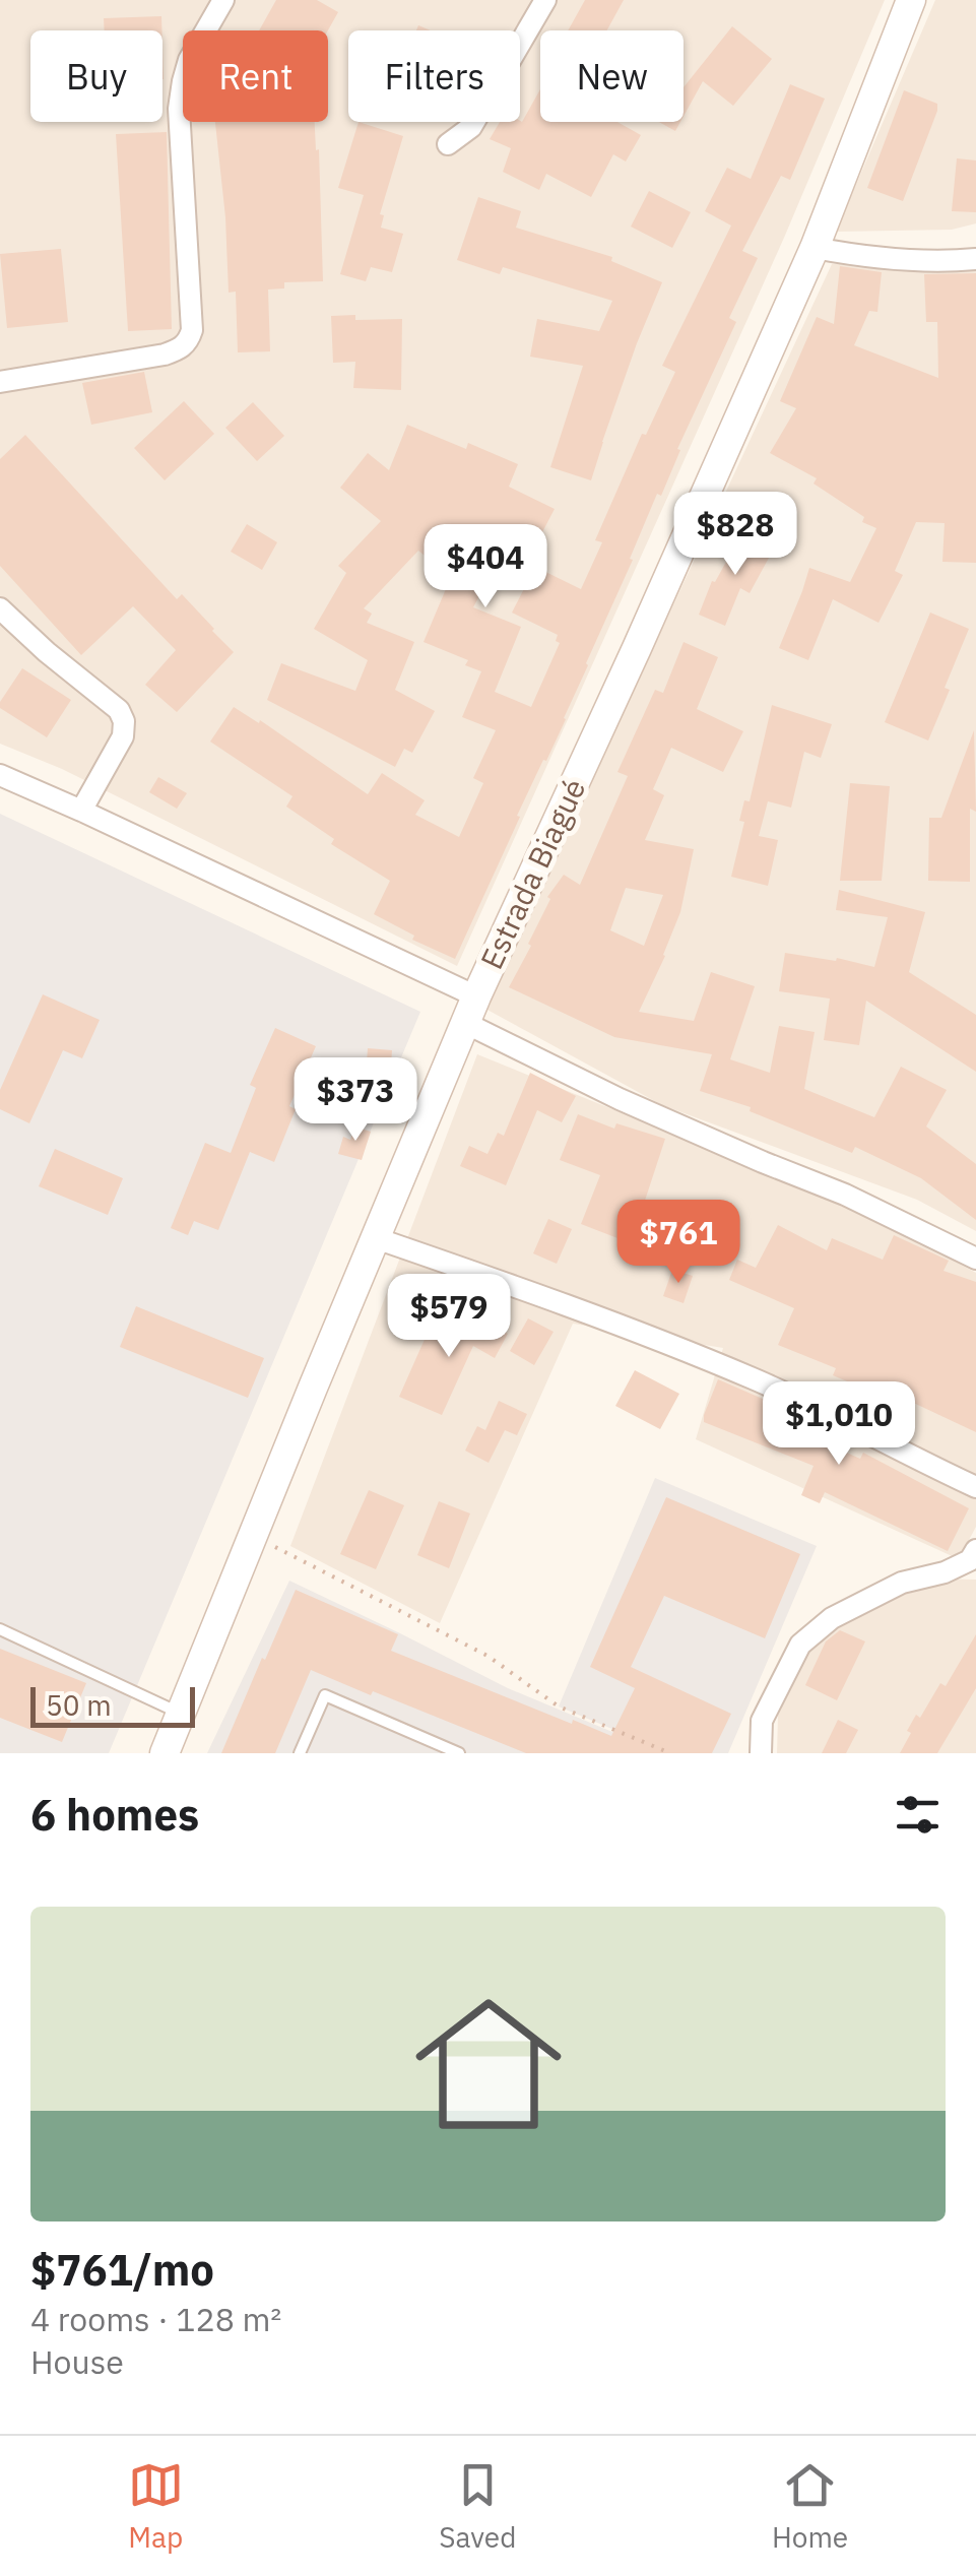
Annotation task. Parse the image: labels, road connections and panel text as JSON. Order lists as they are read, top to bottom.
{
  "streets": {
    "main road": ["Estrada Biagué"]
  },
  "scale_bar": "50 m",
  "page": {
    "chip": [
      "Buy",
      "Rent",
      "Filters",
      "New"
    ],
    "price": [
      "$828",
      "$404",
      "$373",
      "$761",
      "$579",
      "$1,010"
    ],
    "scale": "50 m",
    "heading": "6 homes",
    "list": [
      {
        "name": "$761/mo",
        "note": "4 rooms · 128 m² · House"
      }
    ],
    "tabs": ["Map", "Saved", "Home"]
  }
}
